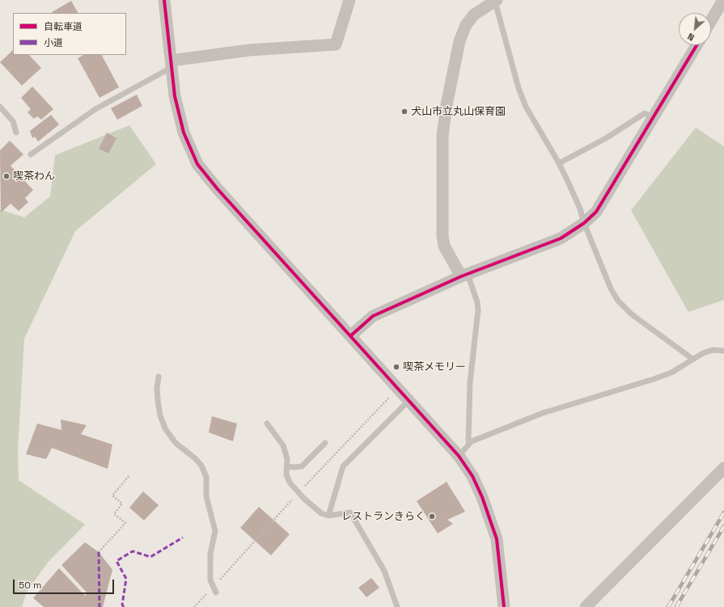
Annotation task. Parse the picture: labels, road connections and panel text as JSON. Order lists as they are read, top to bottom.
{
  "places": [
    "犬山市立丸山保育園",
    "喫茶わん",
    "喫茶メモリー",
    "レストランきらく"
  ],
  "legend": ["自転車道", "小道"],
  "scale_bar": "50 m",
  "north": "bottom left"
}
